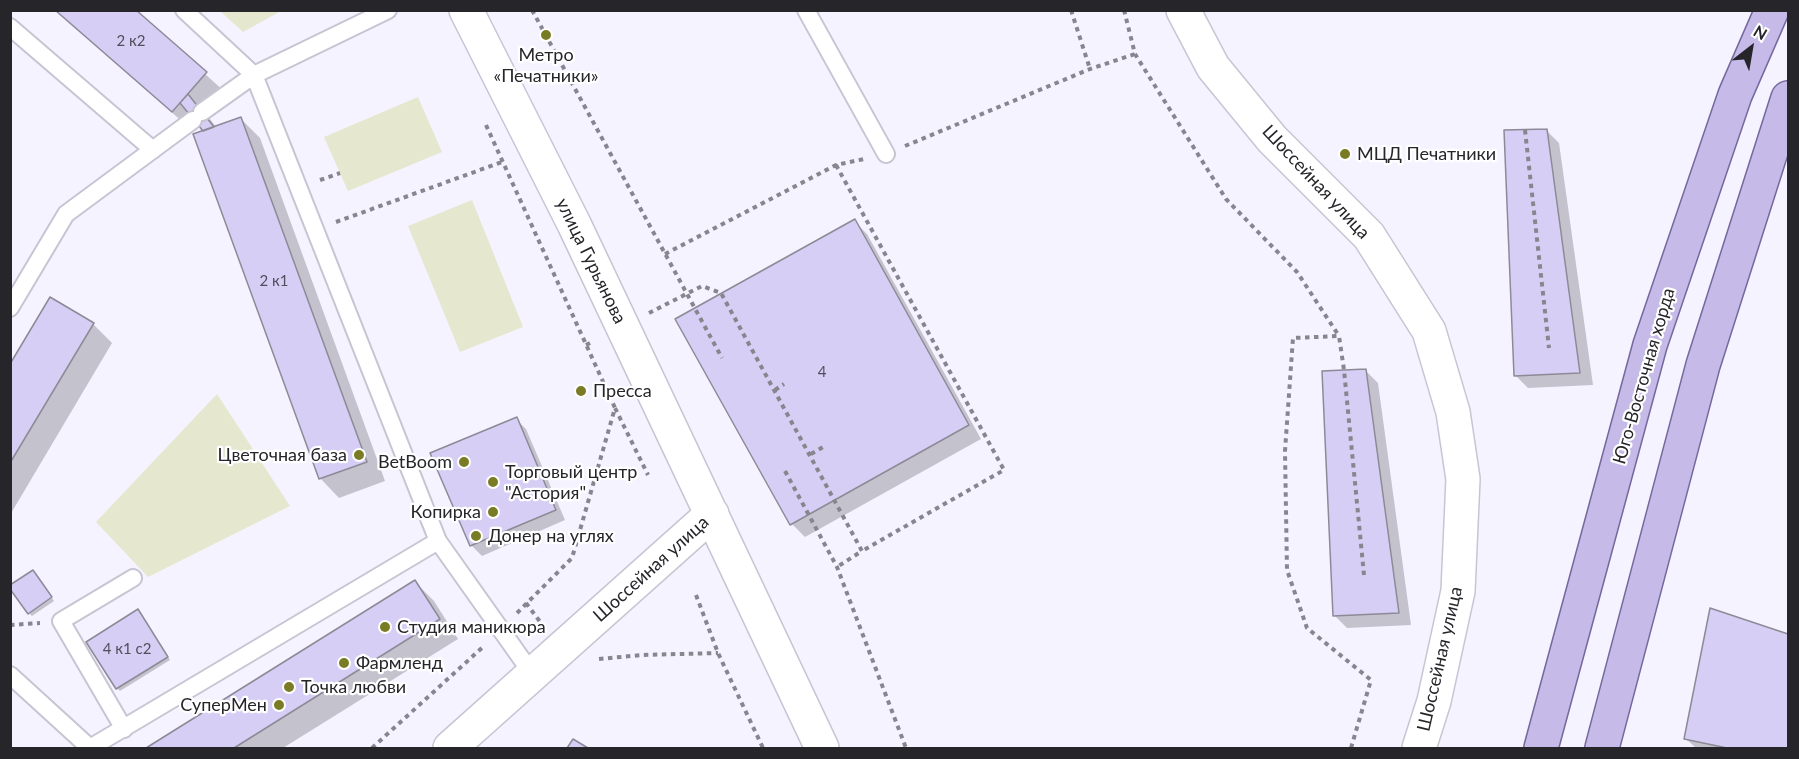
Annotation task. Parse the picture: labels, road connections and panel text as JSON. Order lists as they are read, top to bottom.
{
  "streets": {
    "main road": ["Шоссейная улица", "улица Гурьянова", "Юго-Восточная хорда"]
  },
  "crossings": [
    ["Шоссейная улица", "улица Гурьянова"]
  ],
  "places": [
    "Метро «Печатники»",
    "МЦД Печатники",
    "Пресса",
    "Цветочная база",
    "BetBoom",
    "Торговый центр \"Астория\"",
    "Копирка",
    "Донер на углях",
    "Студия маникюра",
    "Фармленд",
    "Точка любви",
    "СуперМен"
  ],
  "house_numbers": [
    "2 к2",
    "2 к1",
    "4",
    "4 к1 с2"
  ],
  "north": "top right"
}
